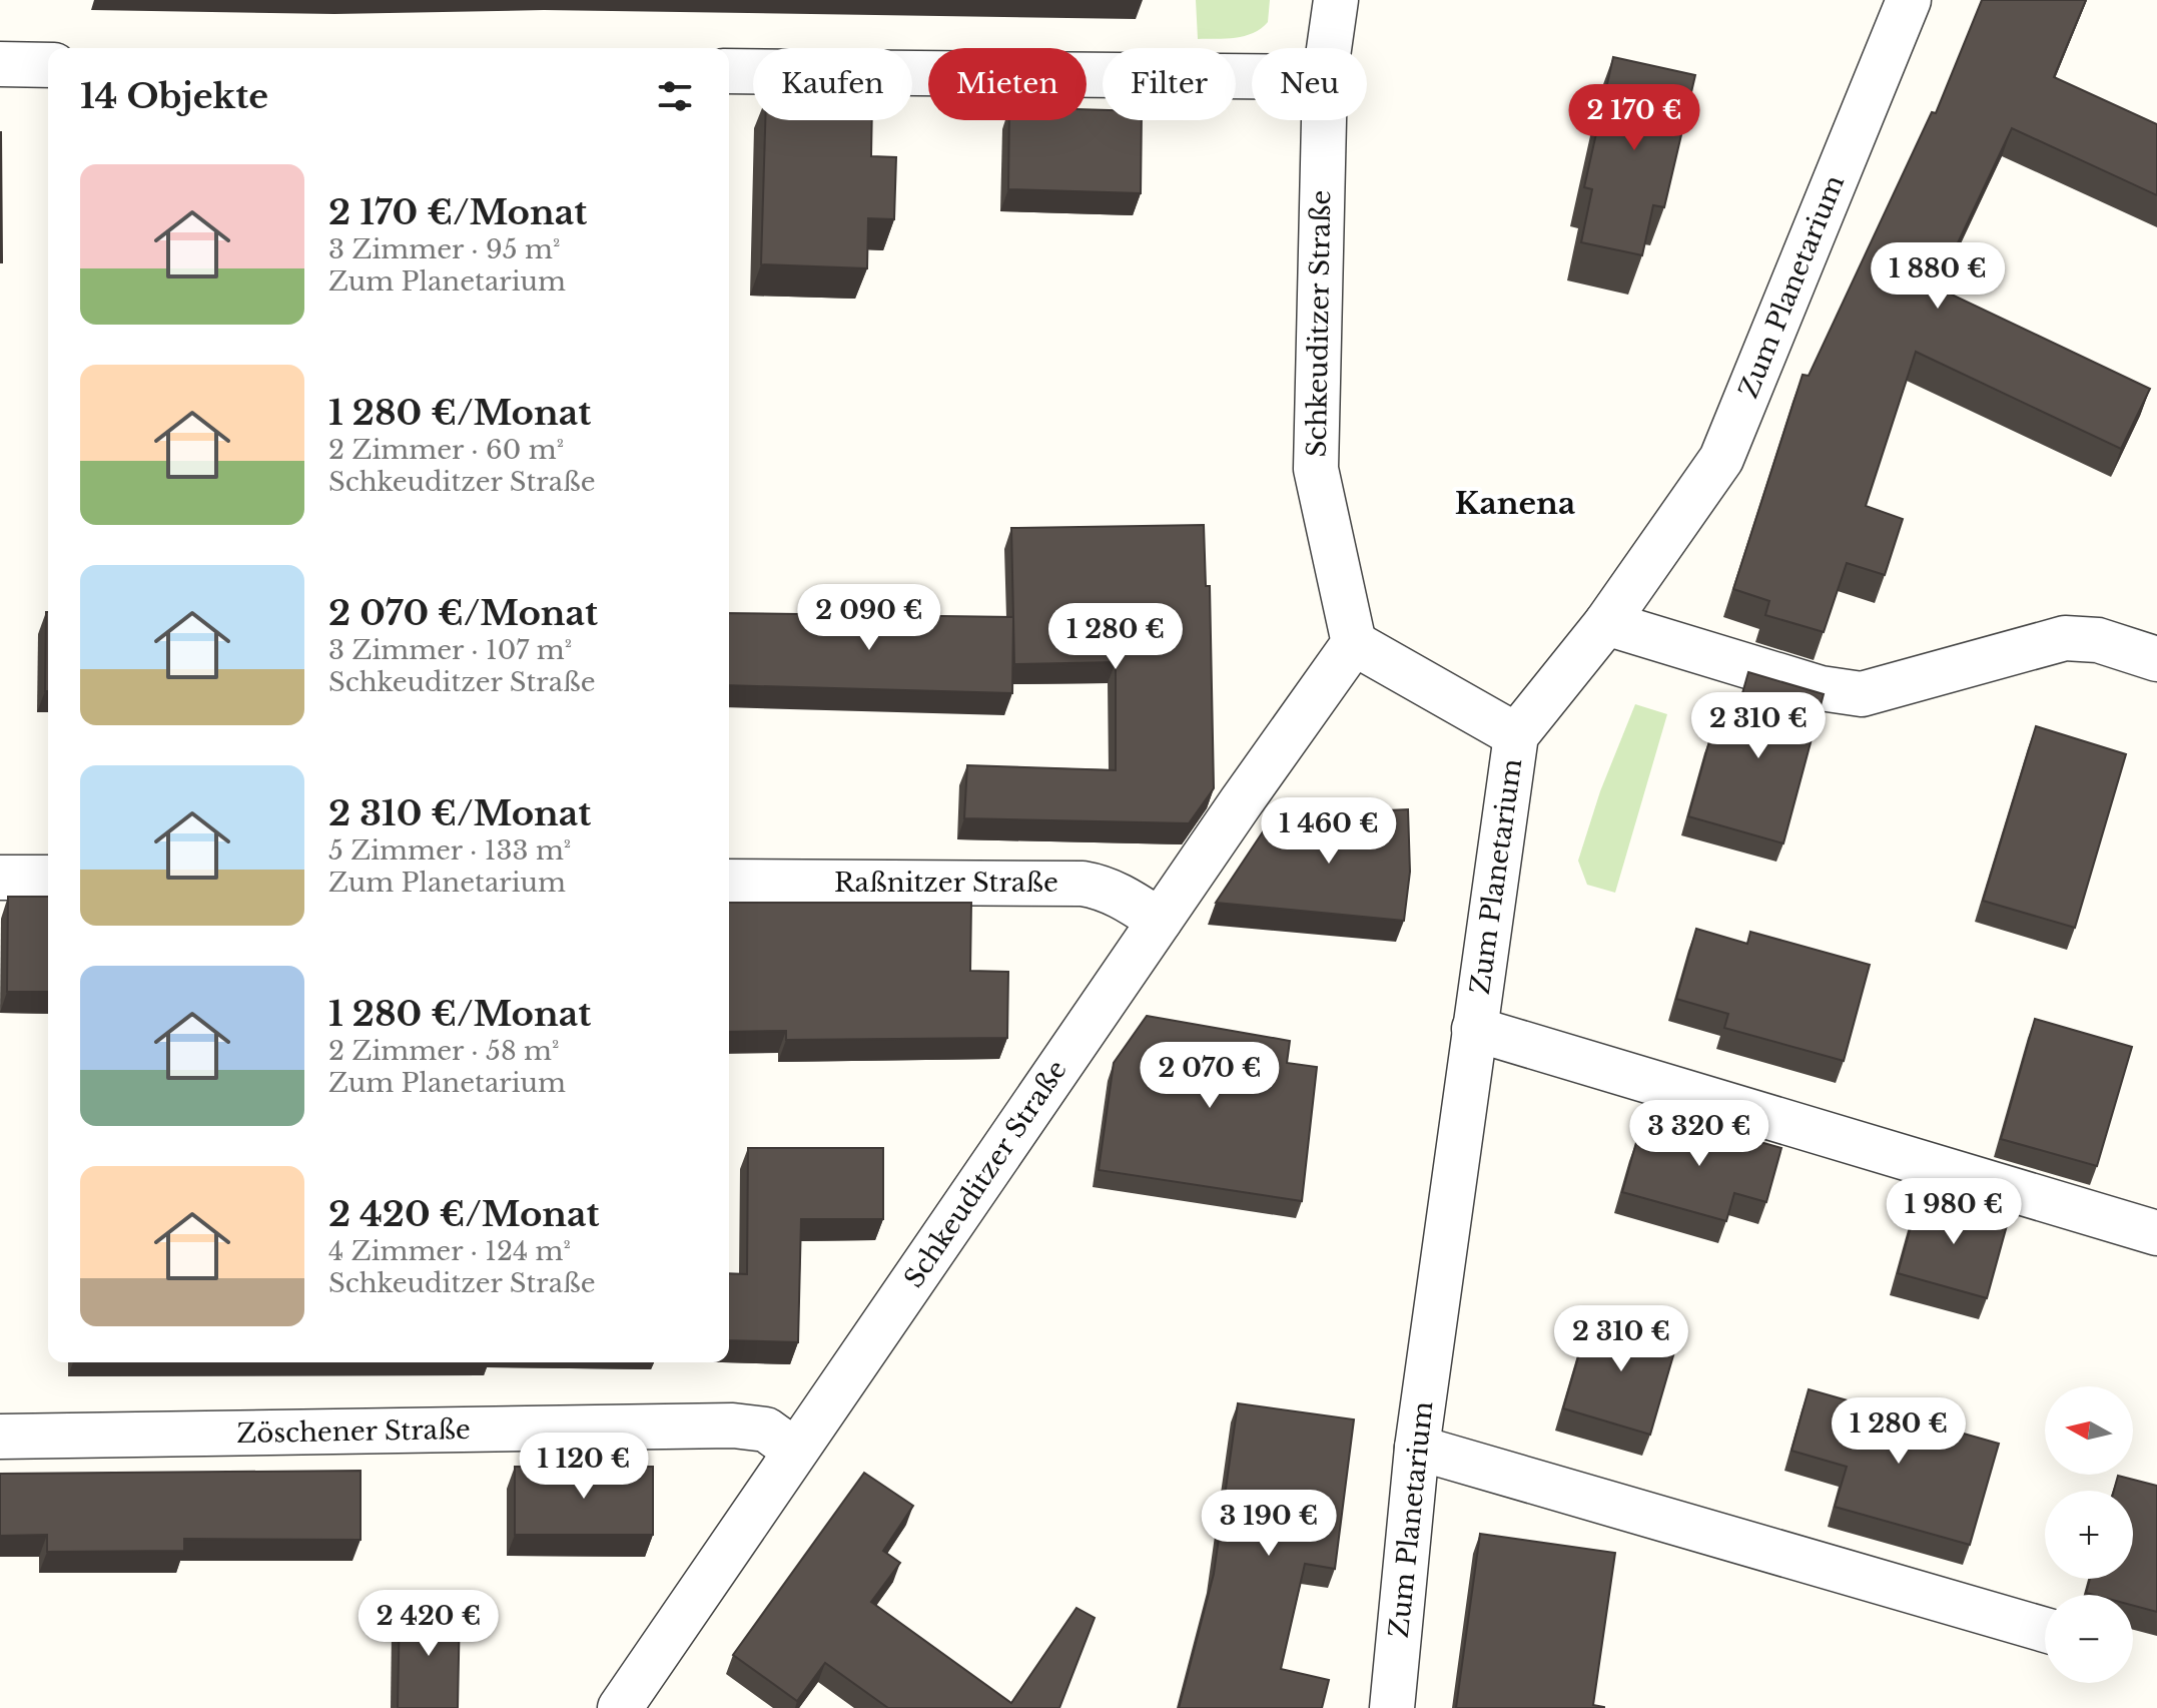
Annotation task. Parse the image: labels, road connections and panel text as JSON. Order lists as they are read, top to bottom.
{
  "streets": {
    "street": [
      "Zum Planetarium",
      "Schkeuditzer Straße",
      "Raßnitzer Straße",
      "Zöschener Straße"
    ]
  },
  "crossings": [
    ["Schkeuditzer Straße", "Raßnitzer Straße"],
    ["Schkeuditzer Straße", "Zöschener Straße"]
  ],
  "districts": ["Kanena"],
  "north": "left",
  "page": {
    "chip": [
      "Kaufen",
      "Mieten",
      "Filter",
      "Neu"
    ],
    "heading": "14 Objekte",
    "price": [
      "2 170 €",
      "1 880 €",
      "2 090 €",
      "1 280 €",
      "2 310 €",
      "1 460 €",
      "2 070 €",
      "3 320 €",
      "1 980 €",
      "2 310 €",
      "1 280 €",
      "1 120 €",
      "3 190 €",
      "2 420 €"
    ],
    "list": [
      {
        "name": "2 170 €/Monat",
        "note": "3 Zimmer · 95 m² · Zum Planetarium"
      },
      {
        "name": "1 280 €/Monat",
        "note": "2 Zimmer · 60 m² · Schkeuditzer Straße"
      },
      {
        "name": "2 070 €/Monat",
        "note": "3 Zimmer · 107 m² · Schkeuditzer Straße"
      },
      {
        "name": "2 310 €/Monat",
        "note": "5 Zimmer · 133 m² · Zum Planetarium"
      },
      {
        "name": "1 280 €/Monat",
        "note": "2 Zimmer · 58 m² · Zum Planetarium"
      },
      {
        "name": "2 420 €/Monat",
        "note": "4 Zimmer · 124 m² · Schkeuditzer Straße"
      }
    ],
    "map_buttons": ["+", "−"]
  }
}
